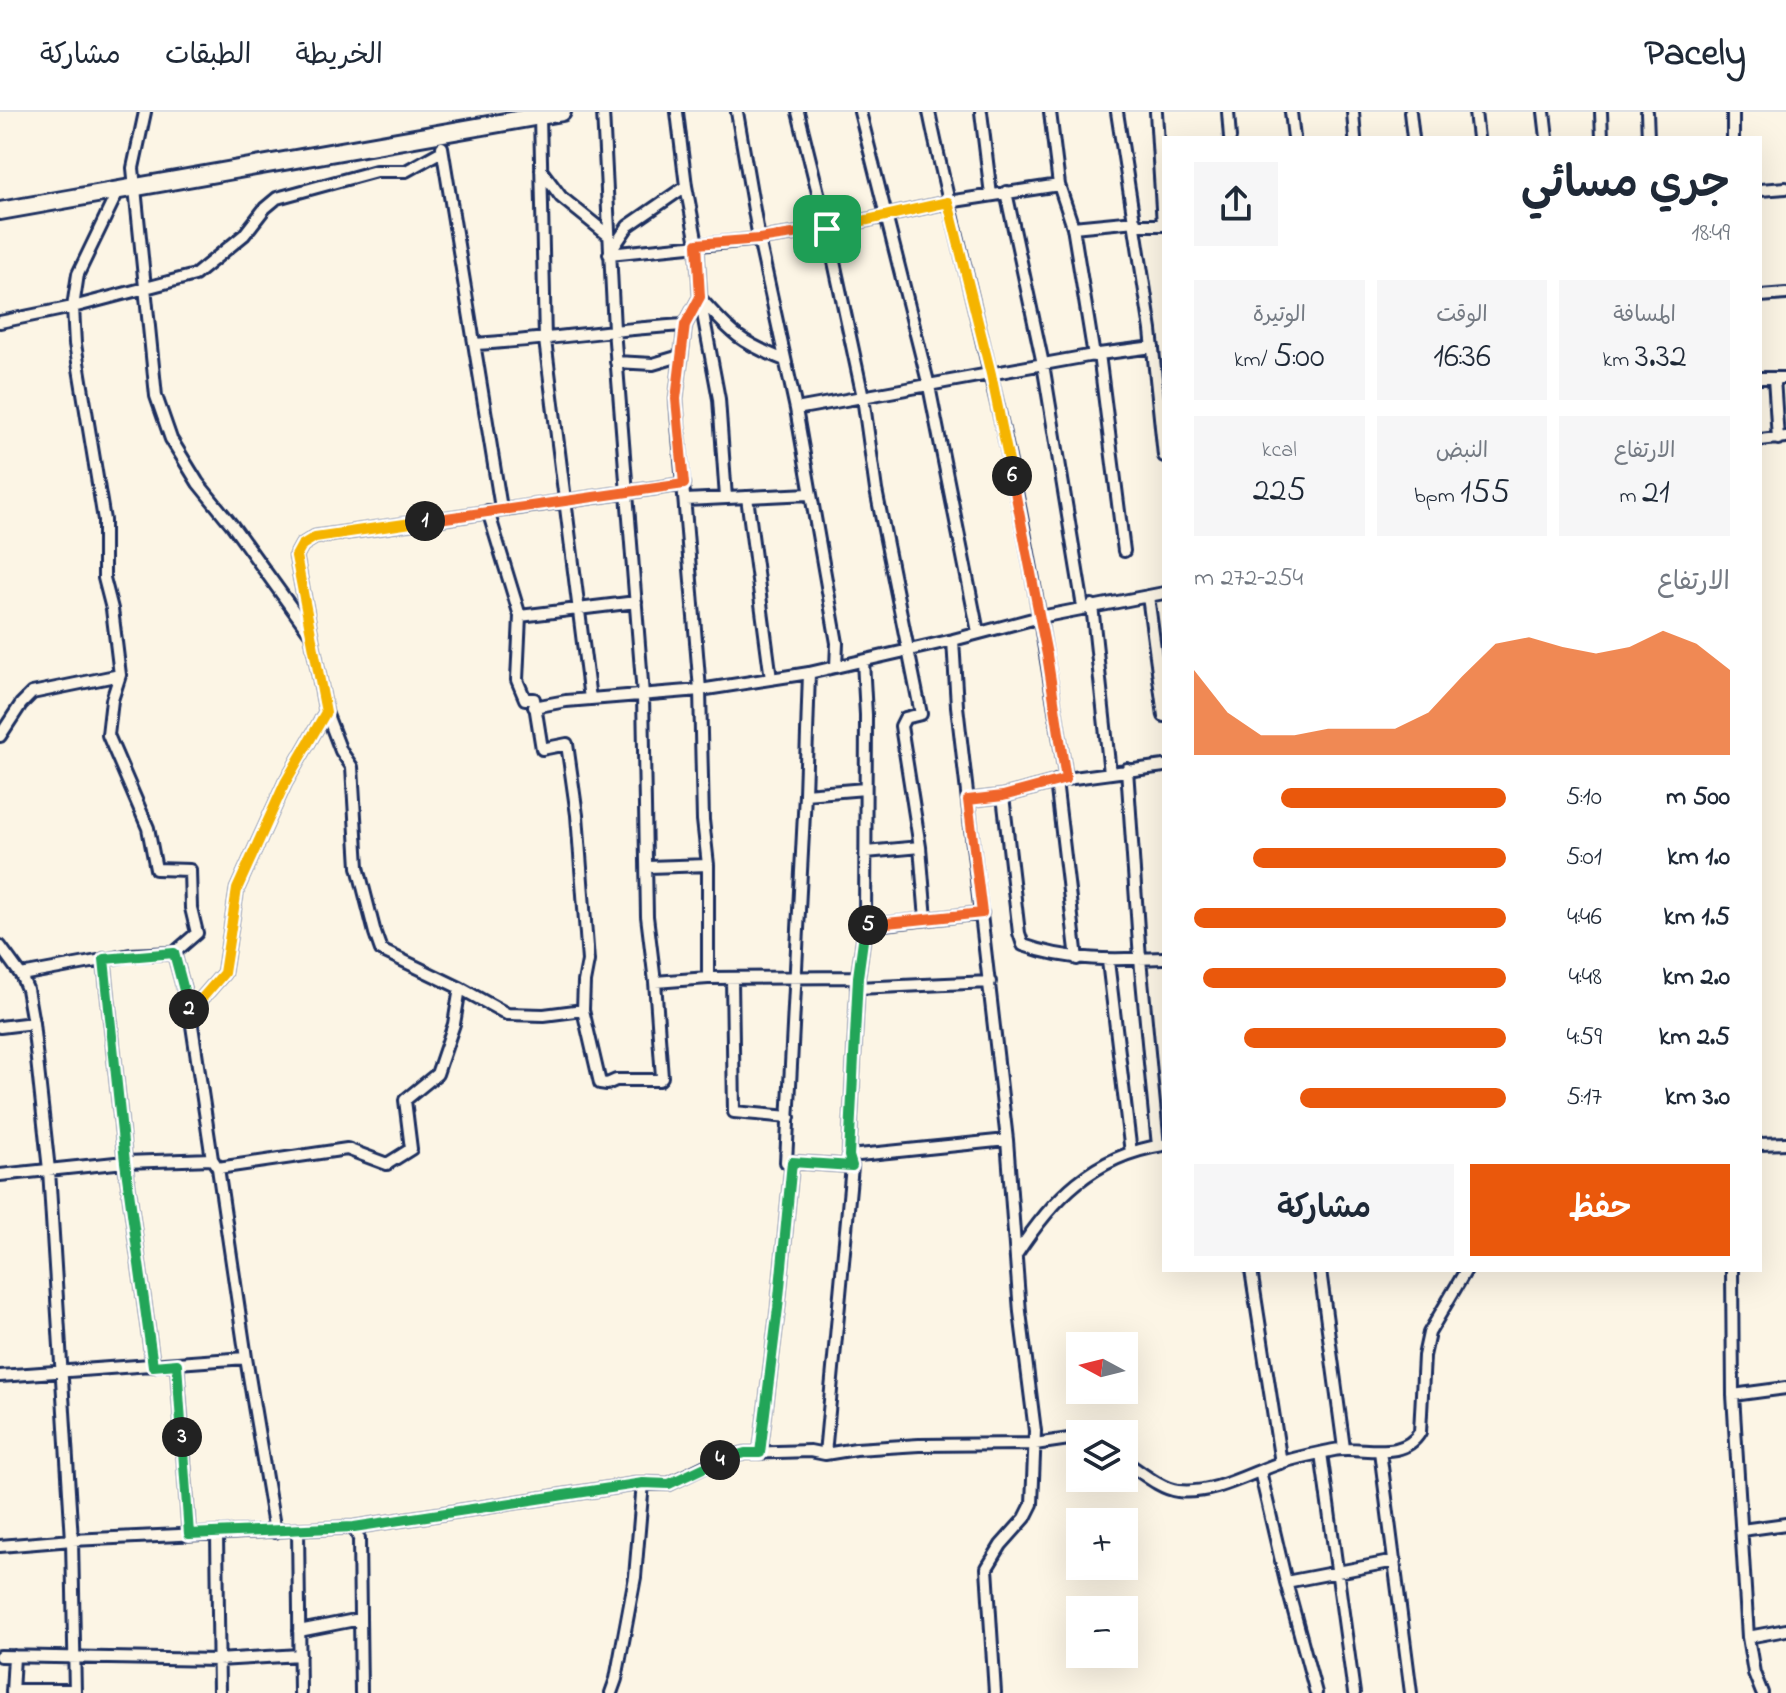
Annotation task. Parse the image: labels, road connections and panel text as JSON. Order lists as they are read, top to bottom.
{
  "north": "left",
  "page": {
    "header": "Pacely",
    "nav": ["الخريطة", "الطبقات", "مشاركة"],
    "heading": ["جري مسائي", "18:49"],
    "stats": [
      ["المسافة", "3.32 km"],
      ["الوقت", "16:36"],
      ["الوتيرة", "5:00 /km"],
      ["الارتفاع", "21 m"],
      ["النبض", "155 bpm"],
      ["kcal", "225"]
    ],
    "pins": [
      "6",
      "1",
      "5",
      "2",
      "3",
      "4"
    ],
    "chart": ["الارتفاع", "254–272 m"],
    "list": [
      {
        "name": "500 m",
        "note": "5:10"
      },
      {
        "name": "1.0 km",
        "note": "5:01"
      },
      {
        "name": "1.5 km",
        "note": "4:46"
      },
      {
        "name": "2.0 km",
        "note": "4:48"
      },
      {
        "name": "2.5 km",
        "note": "4:59"
      },
      {
        "name": "3.0 km",
        "note": "5:17"
      }
    ],
    "buttons": ["حفظ", "مشاركة"],
    "map_buttons": ["+", "−"]
  }
}
